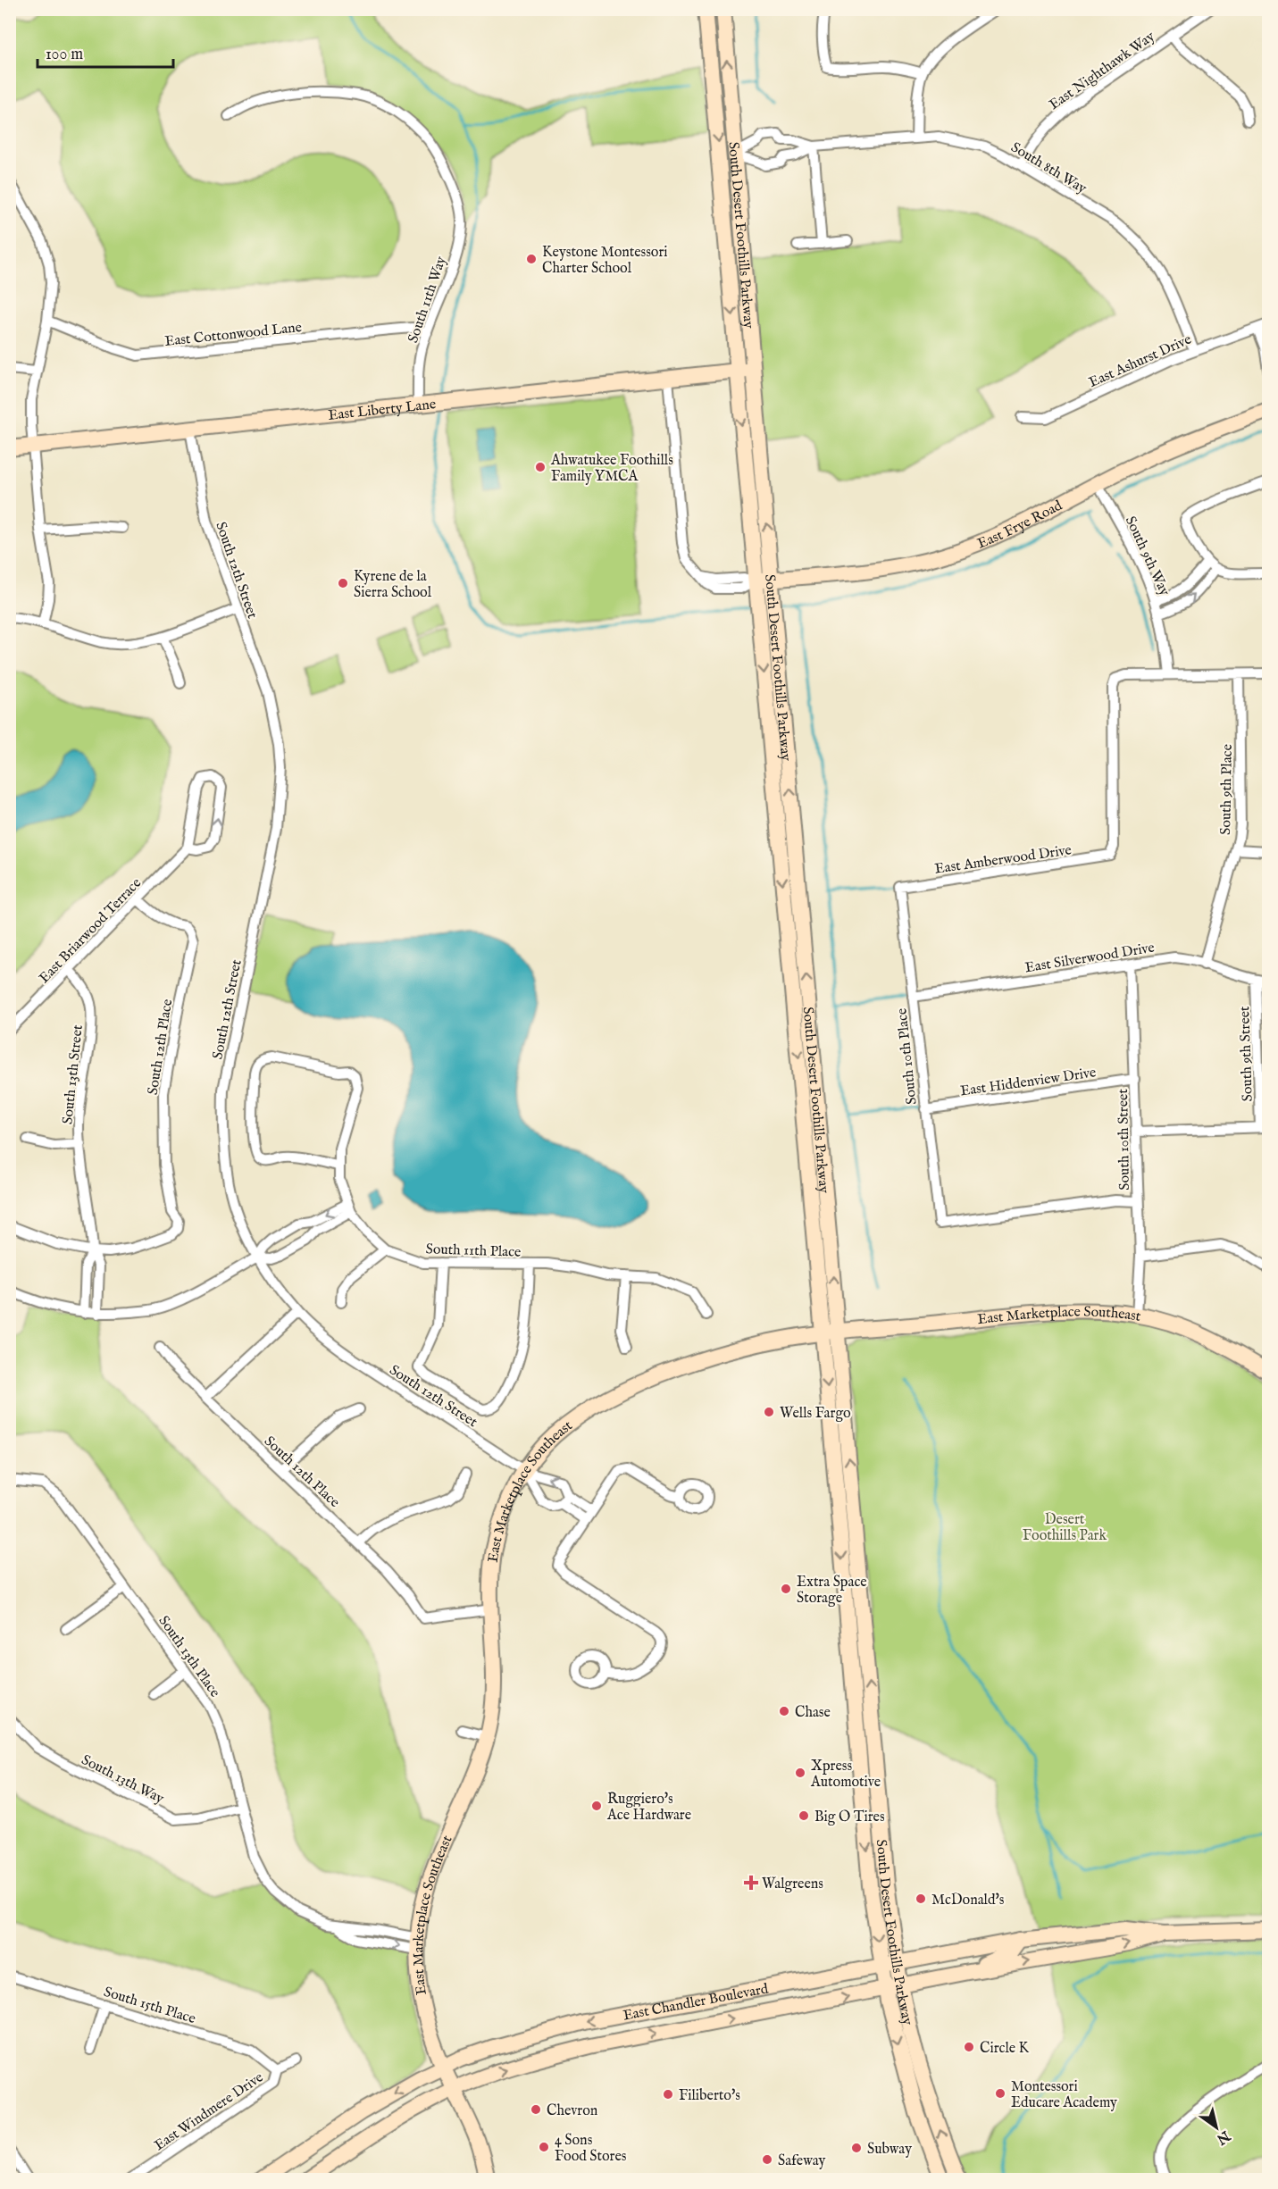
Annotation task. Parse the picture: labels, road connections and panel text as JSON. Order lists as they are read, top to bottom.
{
  "streets": {
    "street": [
      "East Nighthawk Way",
      "South 8th Way",
      "South Desert Foothills Parkway",
      "South 11th Way",
      "East Cottonwood Lane",
      "East Ashurst Drive",
      "East Liberty Lane",
      "East Frye Road",
      "South 9th Way",
      "South 12th Street",
      "South 9th Place",
      "East Amberwood Drive",
      "East Briarwood Terrace",
      "East Silverwood Drive",
      "South 12th Place",
      "South 9th Street",
      "South 10th Place",
      "South 13th Street",
      "East Hiddenview Drive",
      "South 10th Street",
      "South 11th Place",
      "East Marketplace Southeast",
      "South 13th Place",
      "South 13th Way",
      "East Chandler Boulevard",
      "South 15th Place",
      "East Windmere Drive"
    ]
  },
  "crossings": [
    ["East Nighthawk Way", "South 8th Way"],
    ["South 8th Way", "South Desert Foothills Parkway"],
    ["South 8th Way", "East Ashurst Drive"],
    ["South Desert Foothills Parkway", "East Liberty Lane"],
    ["South Desert Foothills Parkway", "East Frye Road"],
    ["South Desert Foothills Parkway", "East Marketplace Southeast"],
    ["South Desert Foothills Parkway", "East Chandler Boulevard"],
    ["South 11th Way", "East Cottonwood Lane"],
    ["South 11th Way", "East Liberty Lane"],
    ["East Liberty Lane", "East Frye Road"],
    ["East Liberty Lane", "South 12th Street"],
    ["East Frye Road", "South 9th Way"],
    ["South 9th Way", "East Amberwood Drive"],
    ["South 12th Street", "East Marketplace Southeast"],
    ["South 9th Place", "East Silverwood Drive"],
    ["East Amberwood Drive", "South 10th Place"],
    ["East Briarwood Terrace", "South 12th Place"],
    ["East Briarwood Terrace", "South 13th Street"],
    ["East Silverwood Drive", "South 9th Street"],
    ["East Silverwood Drive", "South 10th Place"],
    ["East Silverwood Drive", "South 10th Street"],
    ["South 12th Place", "South 13th Street"],
    ["South 12th Place", "East Marketplace Southeast"],
    ["South 10th Place", "East Hiddenview Drive"],
    ["South 10th Place", "South 10th Street"],
    ["East Hiddenview Drive", "South 10th Street"],
    ["South 10th Street", "East Marketplace Southeast"],
    ["East Marketplace Southeast", "South 13th Place"],
    ["East Marketplace Southeast", "East Chandler Boulevard"],
    ["South 13th Place", "South 13th Way"],
    ["South 15th Place", "East Windmere Drive"]
  ],
  "parks": ["Desert Foothills Park"],
  "places": {
    "other": [
      "Keystone Montessori Charter School",
      "Ahwatukee Foothills Family YMCA",
      "Kyrene de la Sierra School",
      "Wells Fargo",
      "Extra Space Storage",
      "Chase",
      "Xpress Automotive",
      "Ruggiero's Ace Hardware",
      "Big O Tires",
      "McDonald's",
      "Circle K",
      "Montessori Educare Academy",
      "Filiberto's",
      "Chevron",
      "4 Sons Food Stores",
      "Subway",
      "Safeway"
    ],
    "health": ["Walgreens"]
  },
  "scale_bar": "100 m",
  "north": "bottom right"
}
